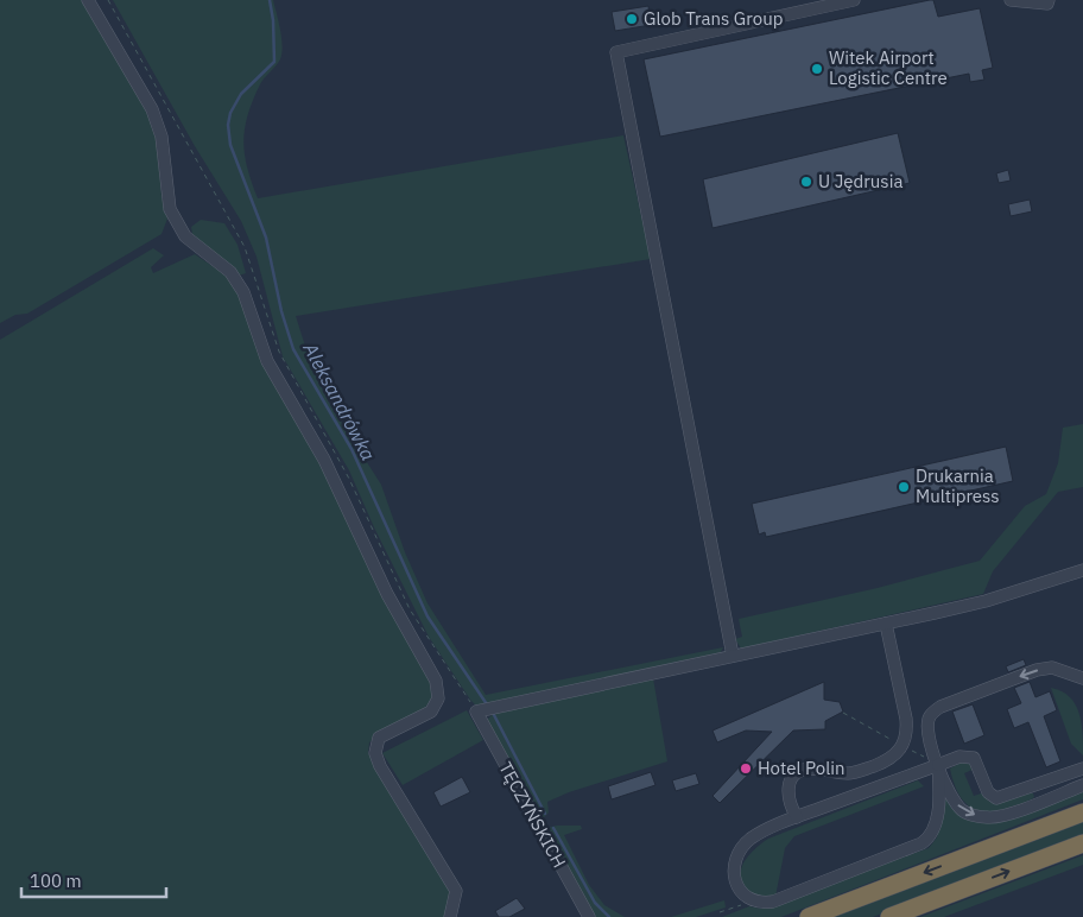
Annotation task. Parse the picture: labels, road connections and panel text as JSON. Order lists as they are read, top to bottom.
{
  "streets": {
    "street": ["TĘCZYŃSKICH"]
  },
  "water": ["Aleksandrówka"],
  "places": [
    "Glob Trans Group",
    "Witek Airport Logistic Centre",
    "U Jędrusia",
    "Drukarnia Multipress",
    "Hotel Polin"
  ],
  "scale_bar": "100 m"
}
